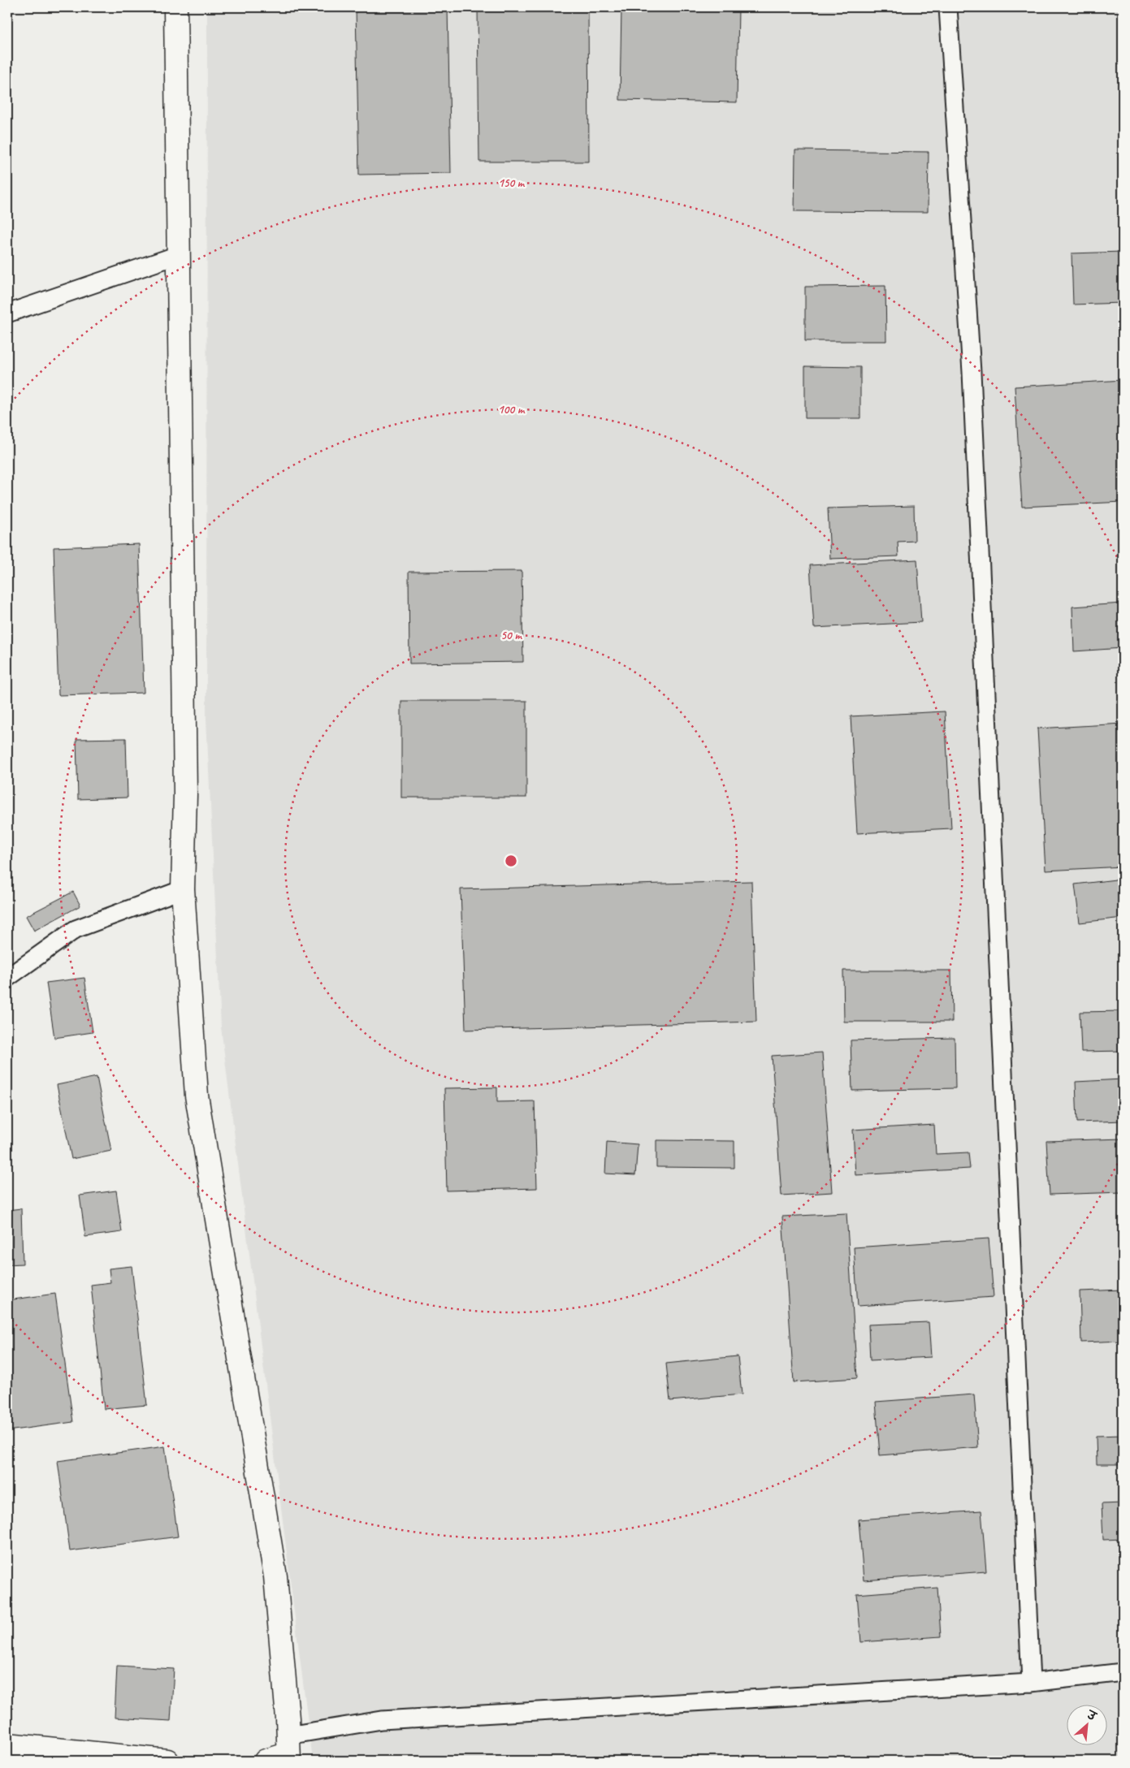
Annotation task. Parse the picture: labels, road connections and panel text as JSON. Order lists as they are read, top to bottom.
{
  "north": "top right",
  "rings": ["150 m", "100 m", "50 m"]
}
